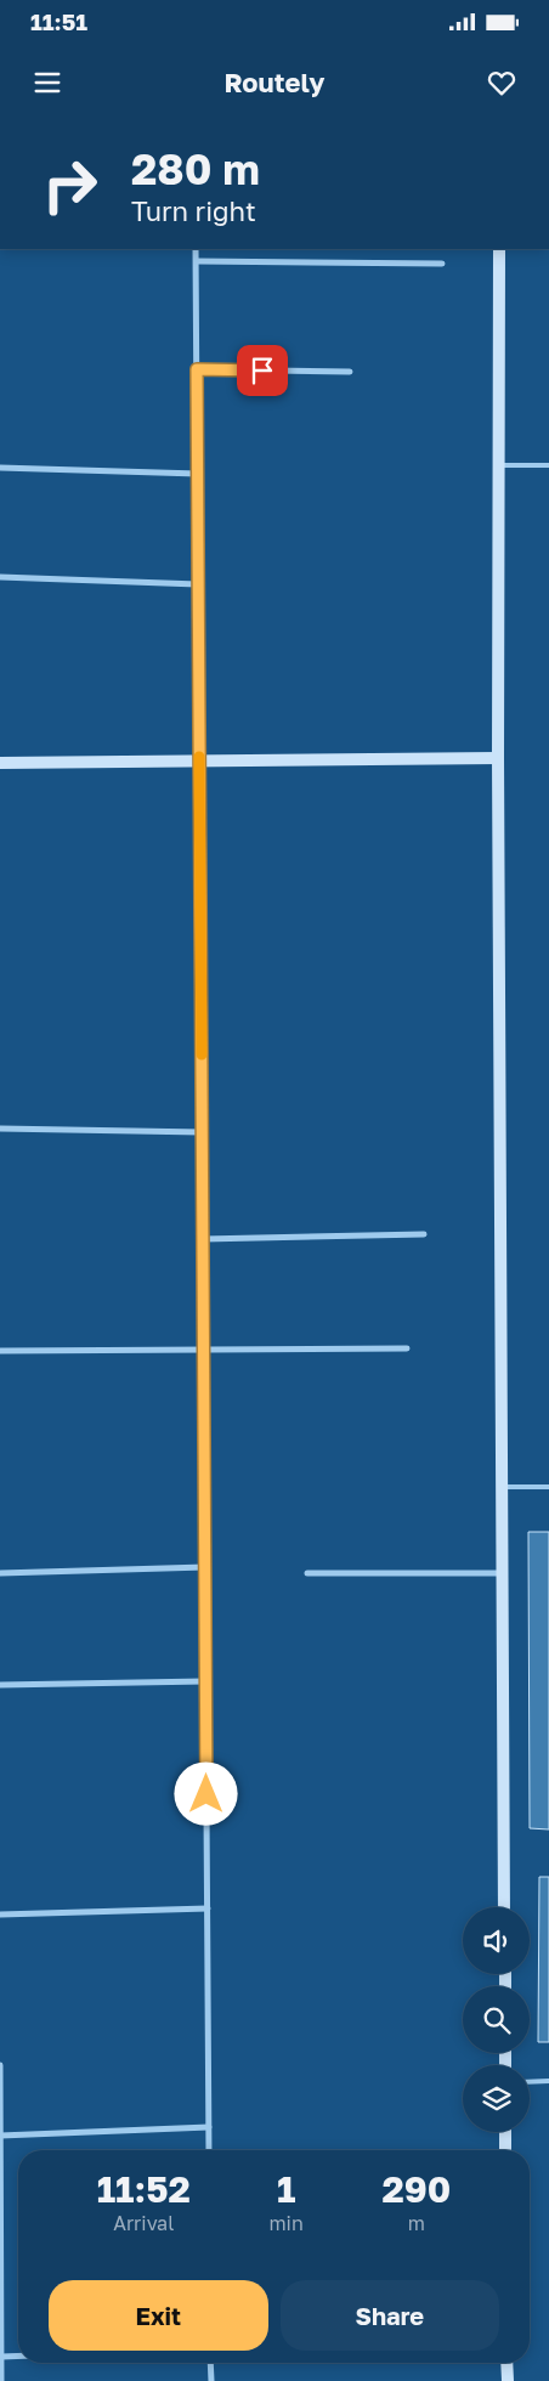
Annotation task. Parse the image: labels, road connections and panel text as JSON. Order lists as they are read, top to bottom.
{
  "page": {
    "status": "11:51",
    "header": "Routely",
    "turn": ["280 m", "Turn right"],
    "eta": [
      "11:52",
      "Arrival",
      "1",
      "min",
      "290",
      "m"
    ],
    "buttons": ["Exit", "Share"]
  }
}
